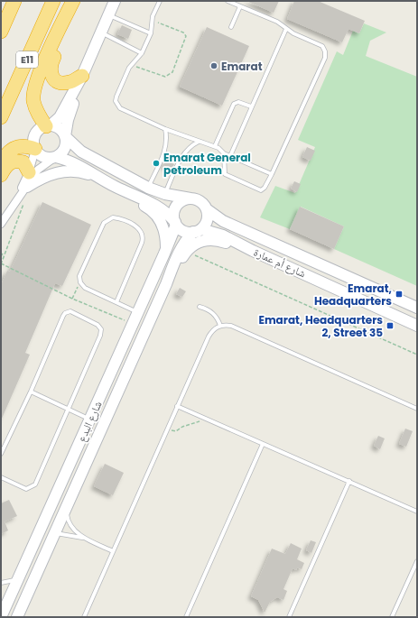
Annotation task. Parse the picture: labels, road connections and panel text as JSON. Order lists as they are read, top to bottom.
{
  "streets": {
    "highway": ["E11"],
    "street": ["شارع أم عمارة", "شارع البدع"]
  },
  "crossings": [
    ["شارع أم عمارة", "شارع البدع"]
  ],
  "places": {
    "other": ["Emarat", "Emarat General petroleum"],
    "transit": ["Emarat, Headquarters", "Emarat, Headquarters 2, Street 35"]
  }
}
